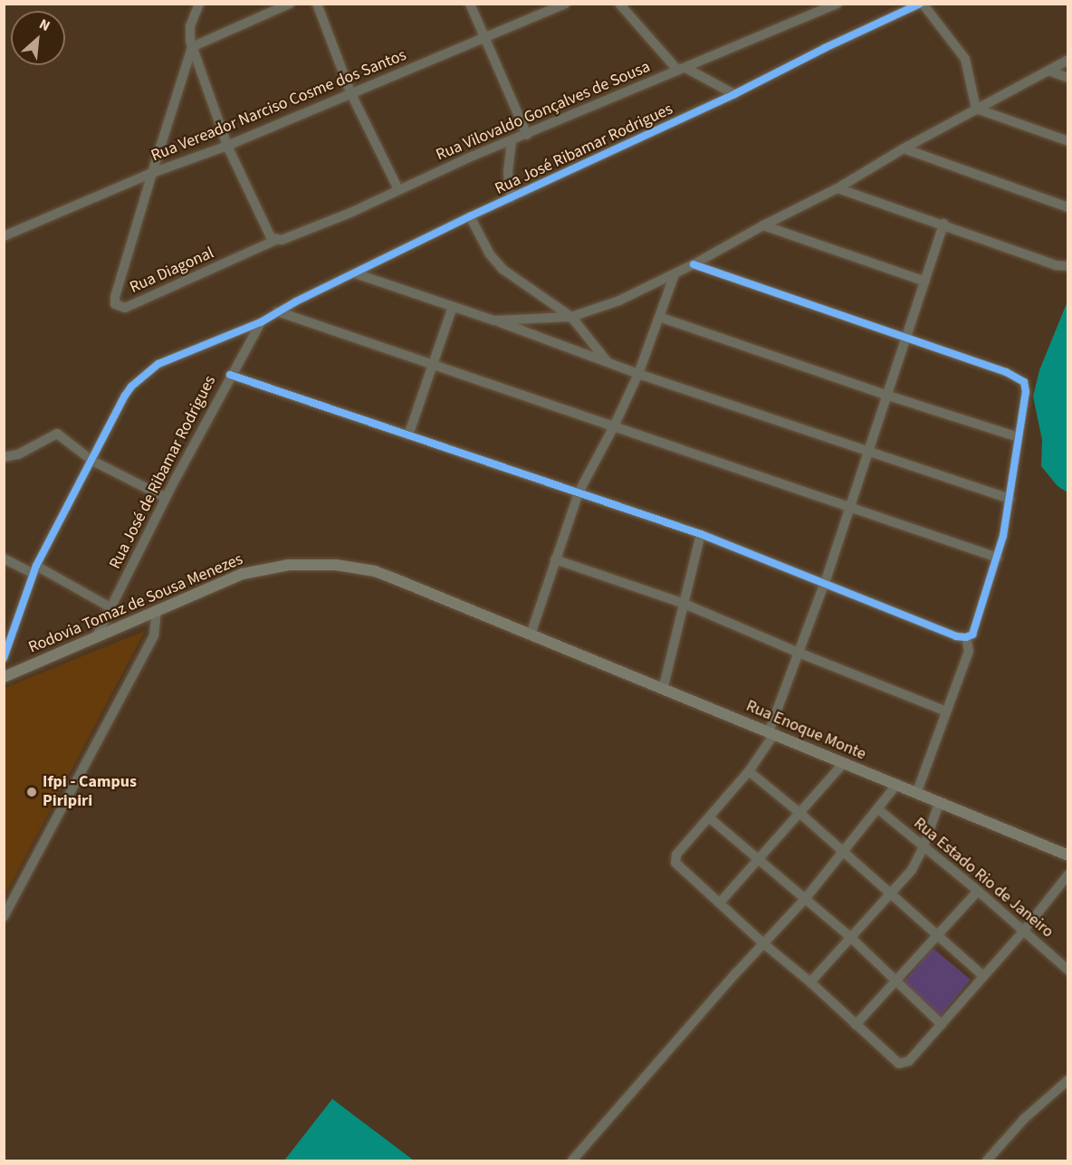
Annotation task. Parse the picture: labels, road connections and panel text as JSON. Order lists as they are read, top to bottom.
{
  "streets": {
    "main road": ["Rodovia Tomaz de Sousa Menezes", "Rua Enoque Monte"],
    "street": [
      "Rua Vereador Narciso Cosme dos Santos",
      "Rua Vilovaldo Gonçalves de Sousa",
      "Rua José Ribamar Rodrigues",
      "Rua Diagonal",
      "Rua José de Ribamar Rodrigues",
      "Rua Estado Rio de Janeiro"
    ]
  },
  "crossings": [
    ["Rua Vereador Narciso Cosme dos Santos", "Rua Diagonal"],
    ["Rua Vilovaldo Gonçalves de Sousa", "Rua Diagonal"],
    ["Rua José Ribamar Rodrigues", "Rua José de Ribamar Rodrigues"],
    ["Rua José de Ribamar Rodrigues", "Rodovia Tomaz de Sousa Menezes"],
    ["Rodovia Tomaz de Sousa Menezes", "Rua Enoque Monte"]
  ],
  "places": ["Ifpi - Campus Piripiri"],
  "north": "top right"
}
